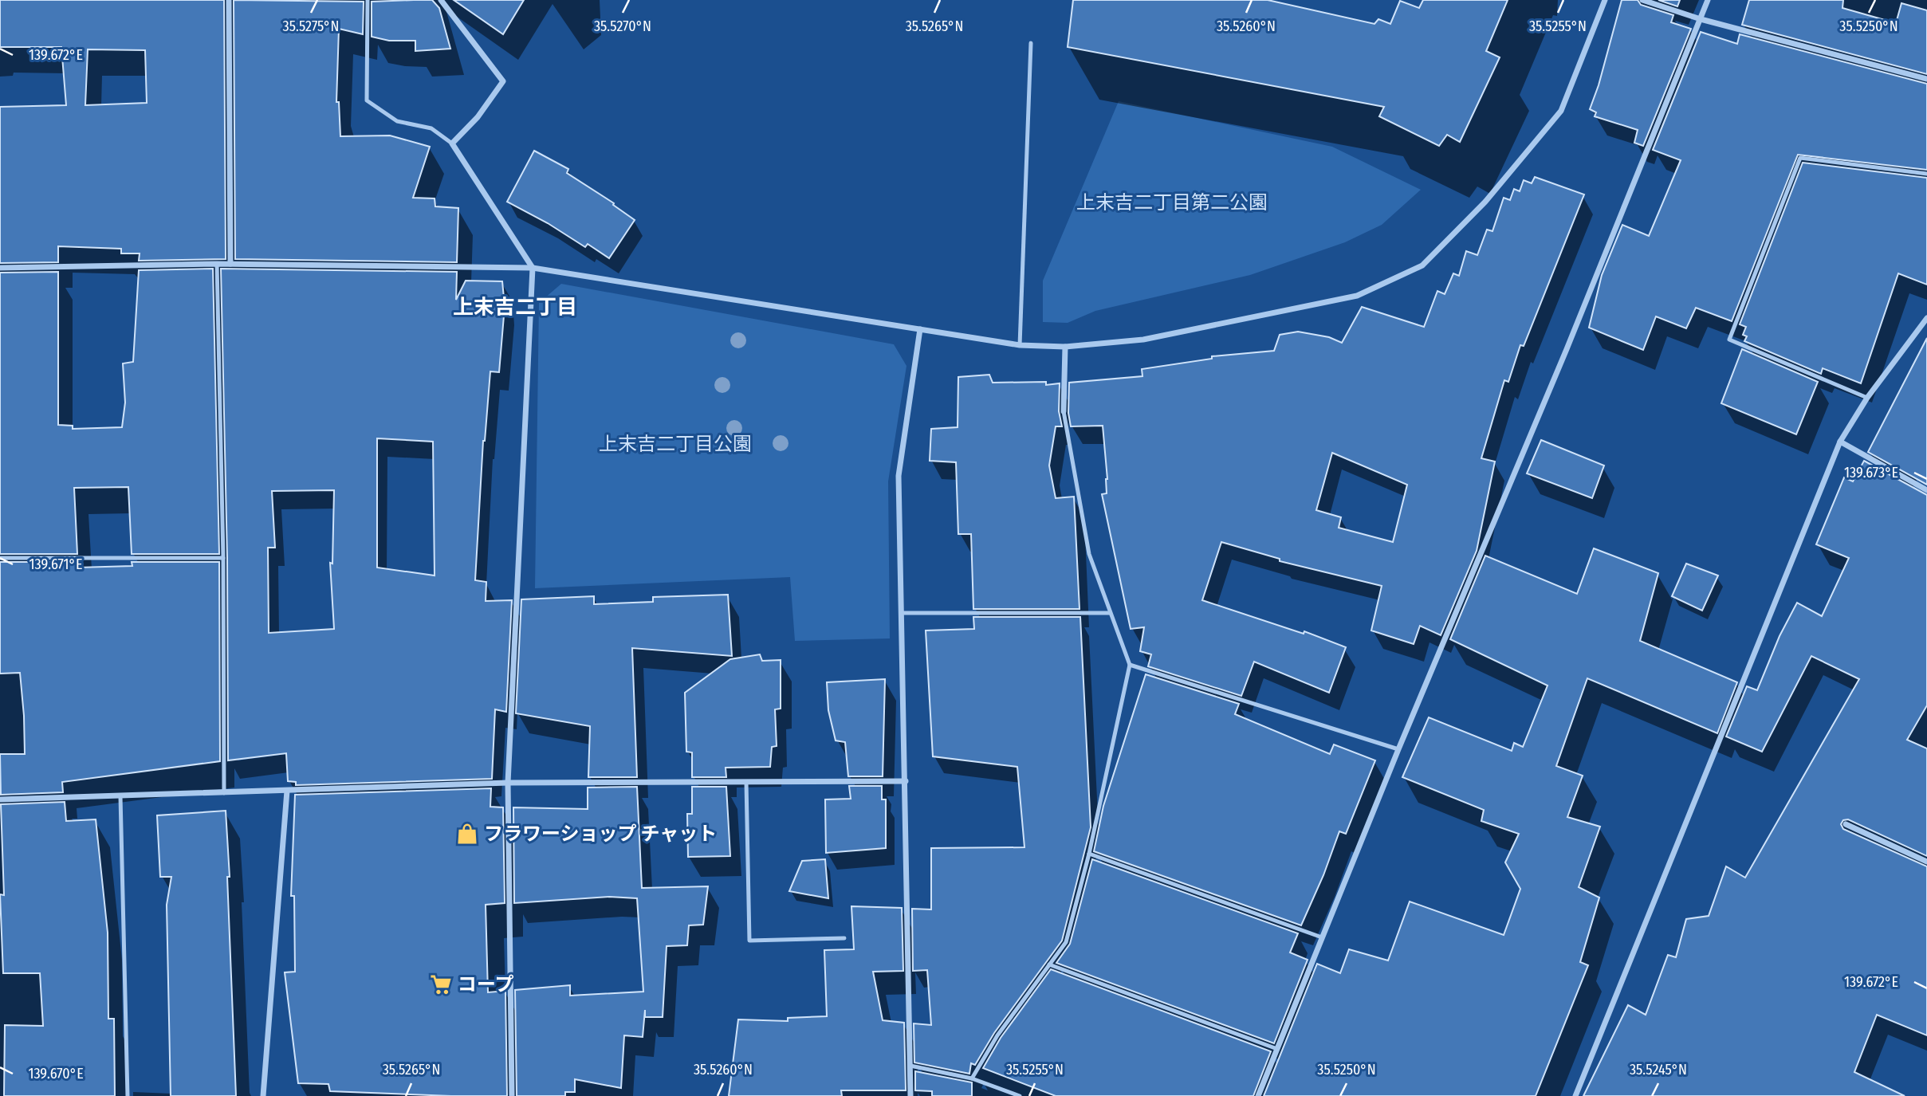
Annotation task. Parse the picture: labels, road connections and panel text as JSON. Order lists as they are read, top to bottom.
{
  "districts": ["上末吉二丁目"],
  "parks": ["上末吉二丁目第二公園", "上末吉二丁目公園"],
  "places": {
    "shop": ["フラワーショップ チャット"],
    "supermarket": ["コープ"]
  },
  "coordinates": [
    "35.5275°N",
    "35.5270°N",
    "35.5265°N",
    "35.5260°N",
    "35.5255°N",
    "35.5250°N",
    "139.672°E",
    "139.673°E",
    "139.671°E",
    "35.5245°N",
    "139.670°E"
  ]
}
